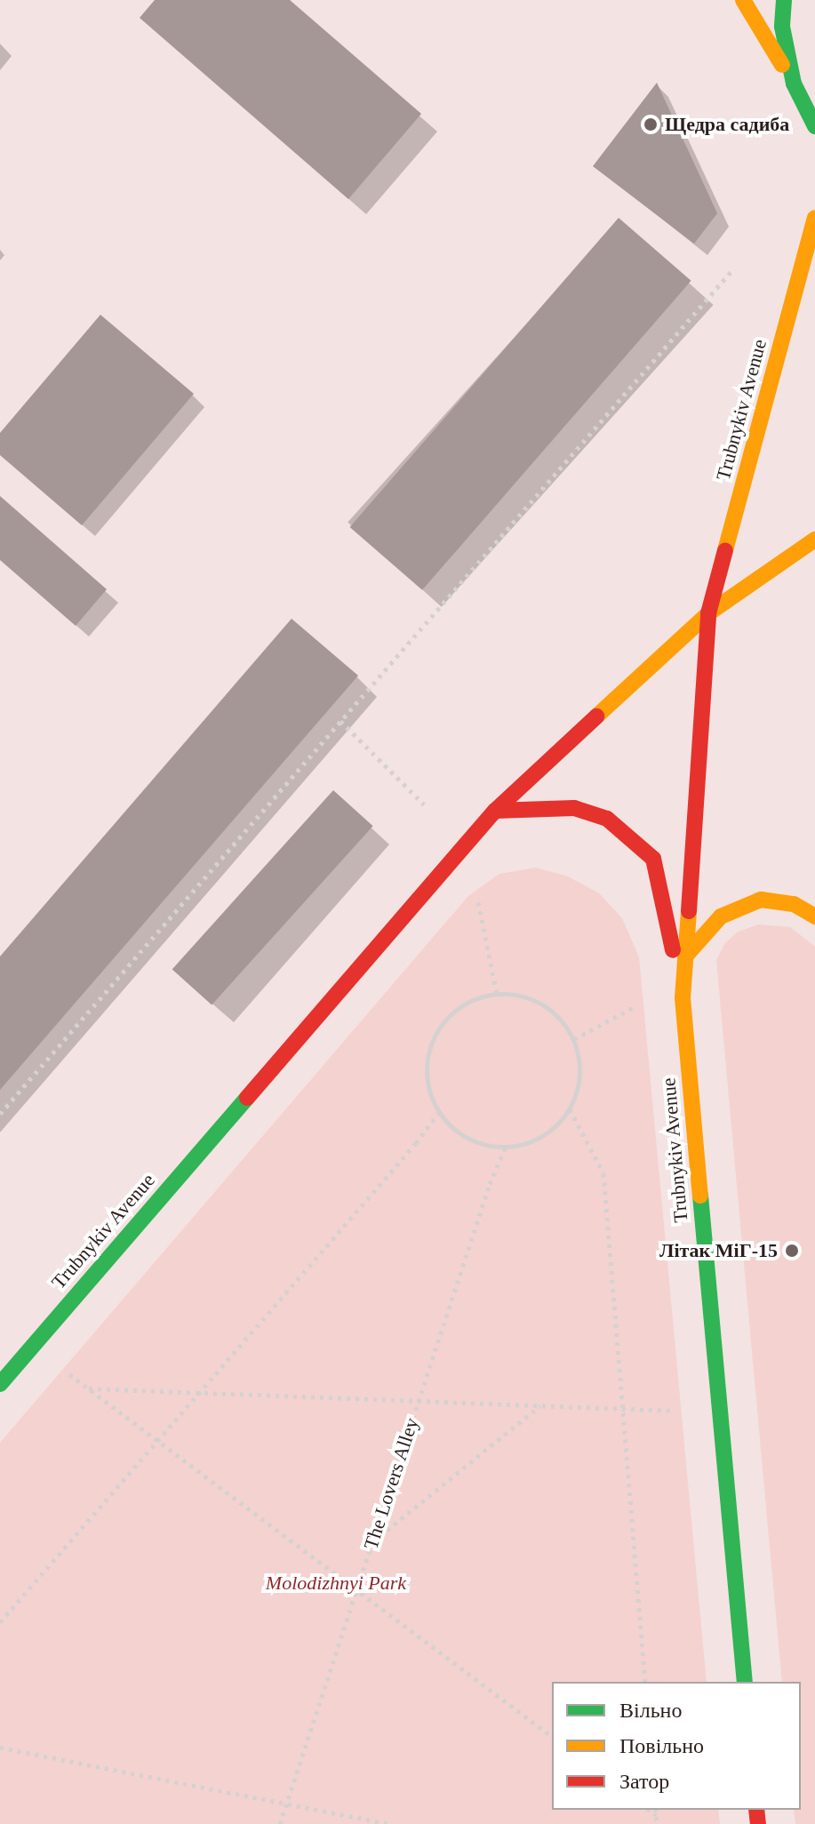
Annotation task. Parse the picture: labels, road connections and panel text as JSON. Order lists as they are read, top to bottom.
{
  "streets": {
    "main road": ["Trubnykiv Avenue"],
    "path": ["The Lovers Alley"]
  },
  "parks": ["Molodizhnyi Park"],
  "places": ["Щедра садиба", "Літак МіГ-15"],
  "legend": ["Вільно", "Повільно", "Затор"]
}
